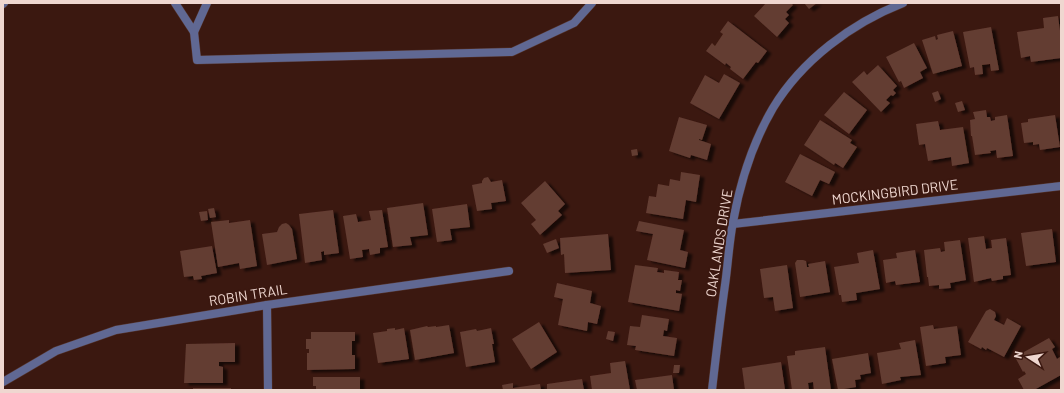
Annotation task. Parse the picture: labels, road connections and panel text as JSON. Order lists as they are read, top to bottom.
{
  "streets": {
    "street": ["MOCKINGBIRD DRIVE", "OAKLANDS DRIVE", "ROBIN TRAIL"]
  },
  "crossings": [
    ["MOCKINGBIRD DRIVE", "OAKLANDS DRIVE"]
  ],
  "north": "left"
}
